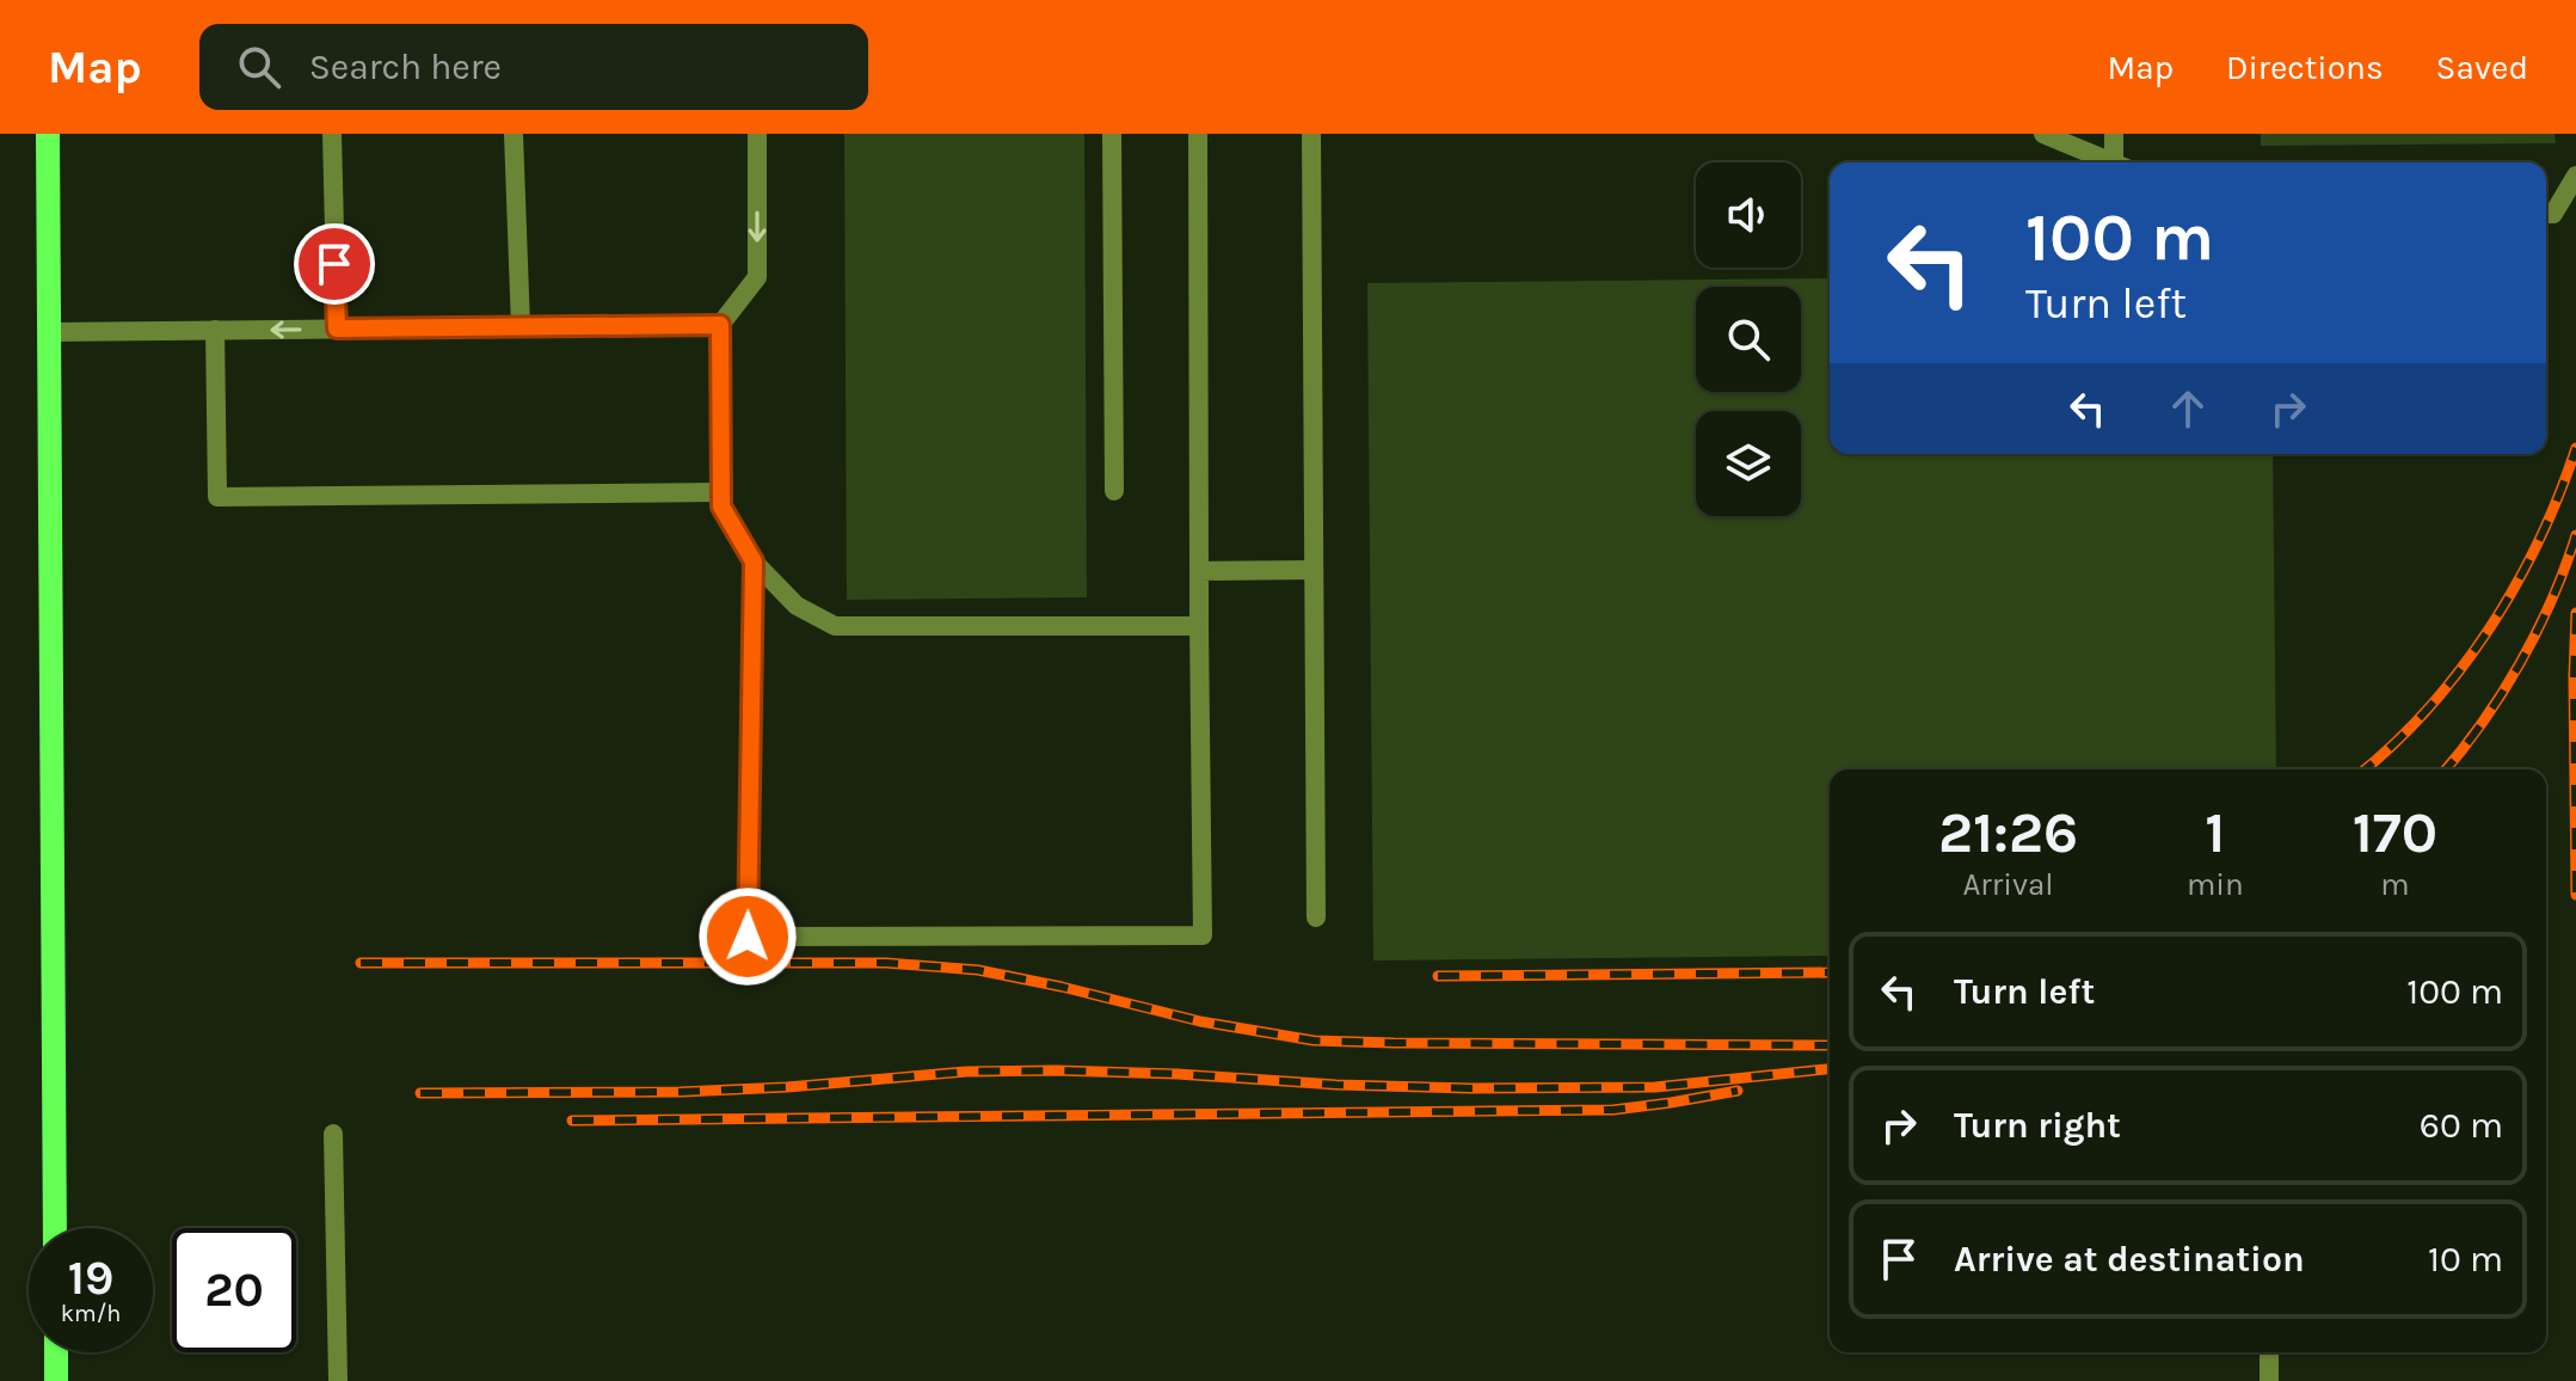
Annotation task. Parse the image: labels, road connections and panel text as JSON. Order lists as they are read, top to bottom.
{
  "page": {
    "header": "Map",
    "search": "Search here",
    "nav": ["Map", "Directions", "Saved"],
    "turn": ["100 m", "Turn left"],
    "eta": [
      "21:26",
      "Arrival",
      "1",
      "min",
      "170",
      "m"
    ],
    "list": [
      {
        "name": "Turn left",
        "value": "100 m"
      },
      {
        "name": "Turn right",
        "value": "60 m"
      },
      {
        "name": "Arrive at destination",
        "value": "10 m"
      }
    ],
    "speed": "19 km/h",
    "limit": "20"
  }
}
